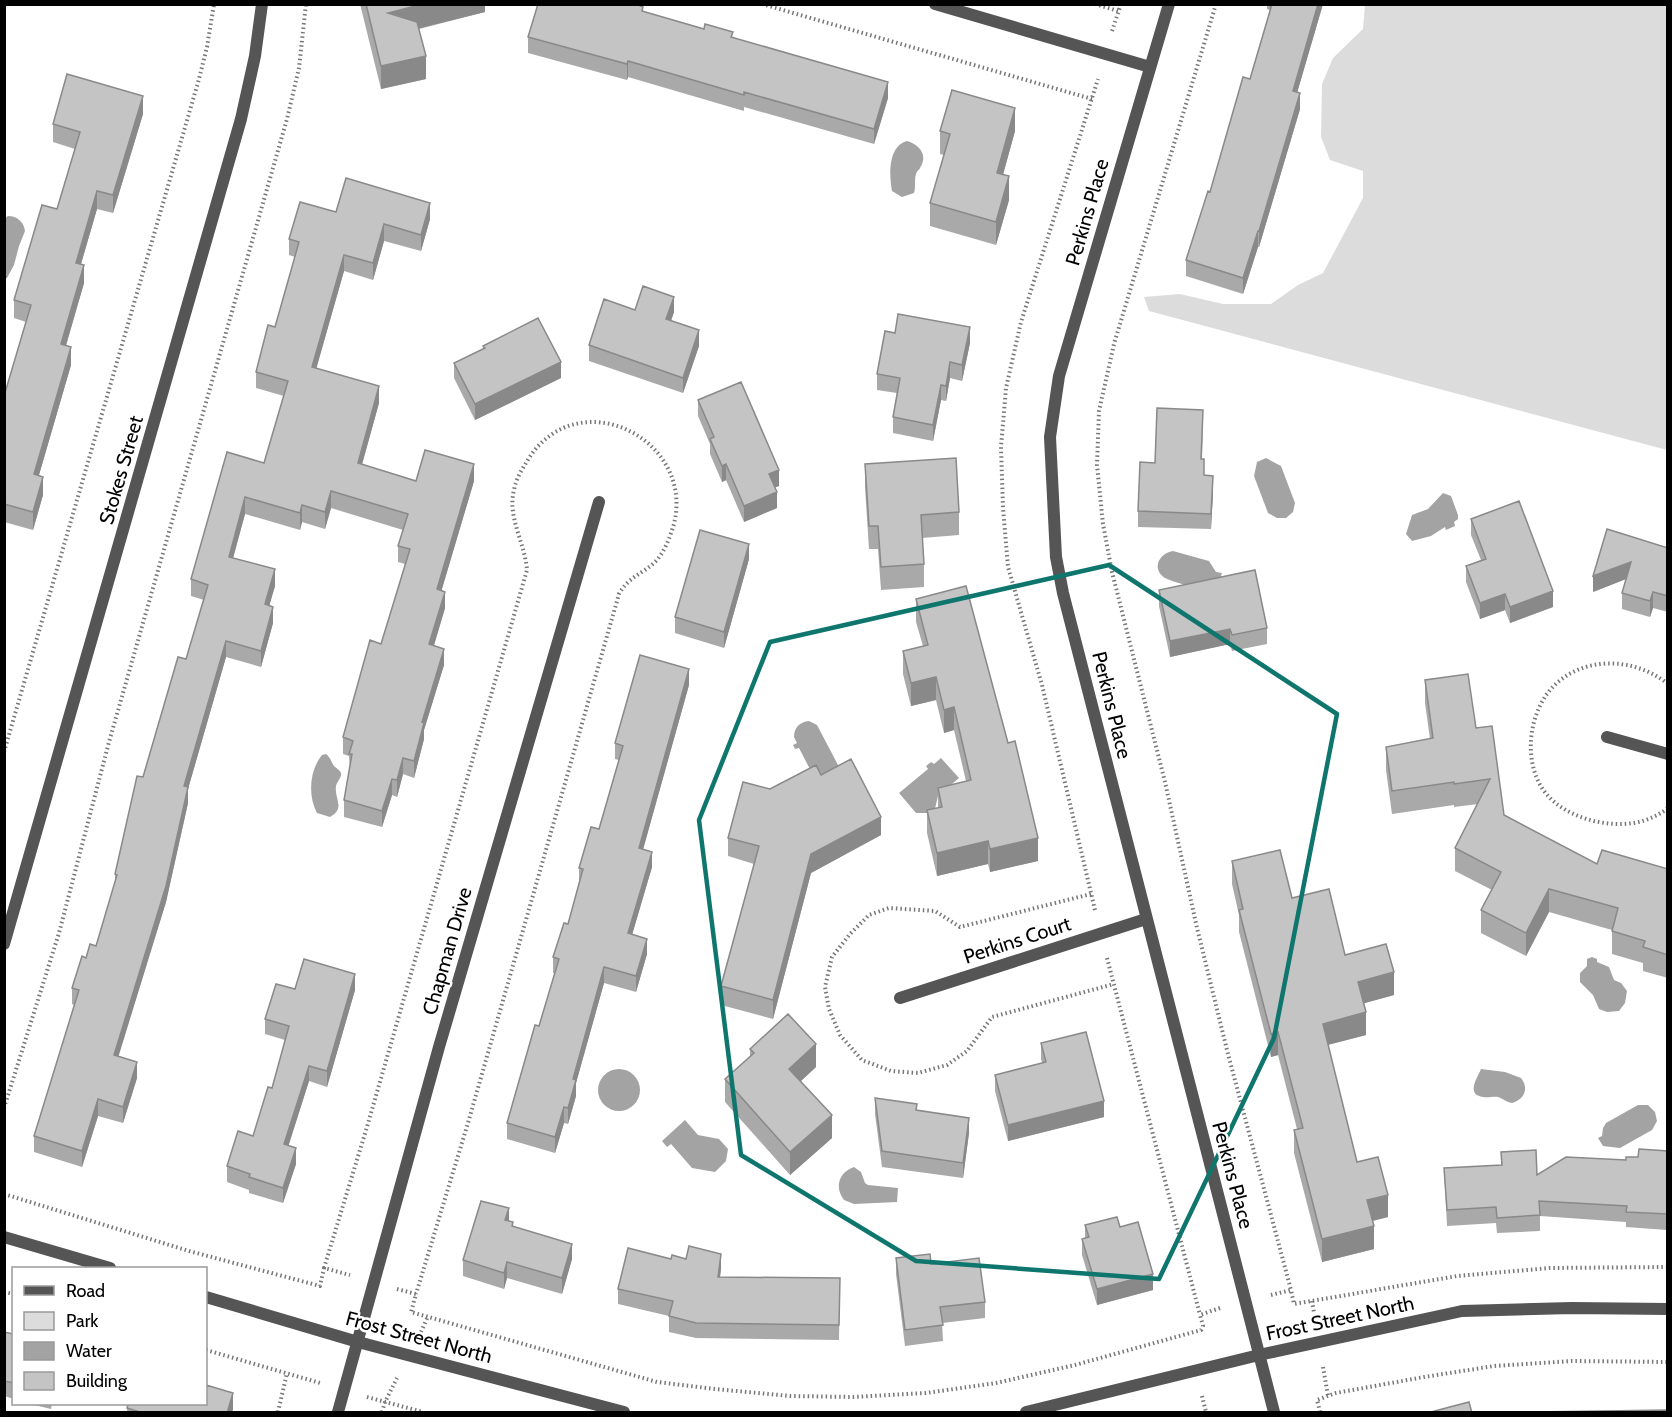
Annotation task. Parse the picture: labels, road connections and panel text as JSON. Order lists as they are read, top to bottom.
{
  "streets": {
    "street": [
      "Perkins Place",
      "Stokes Street",
      "Perkins Court",
      "Chapman Drive",
      "Frost Street North"
    ]
  },
  "crossings": [
    ["Perkins Place", "Perkins Court"],
    ["Perkins Place", "Frost Street North"],
    ["Chapman Drive", "Frost Street North"]
  ],
  "legend": [
    "Road",
    "Park",
    "Water",
    "Building"
  ]
}
